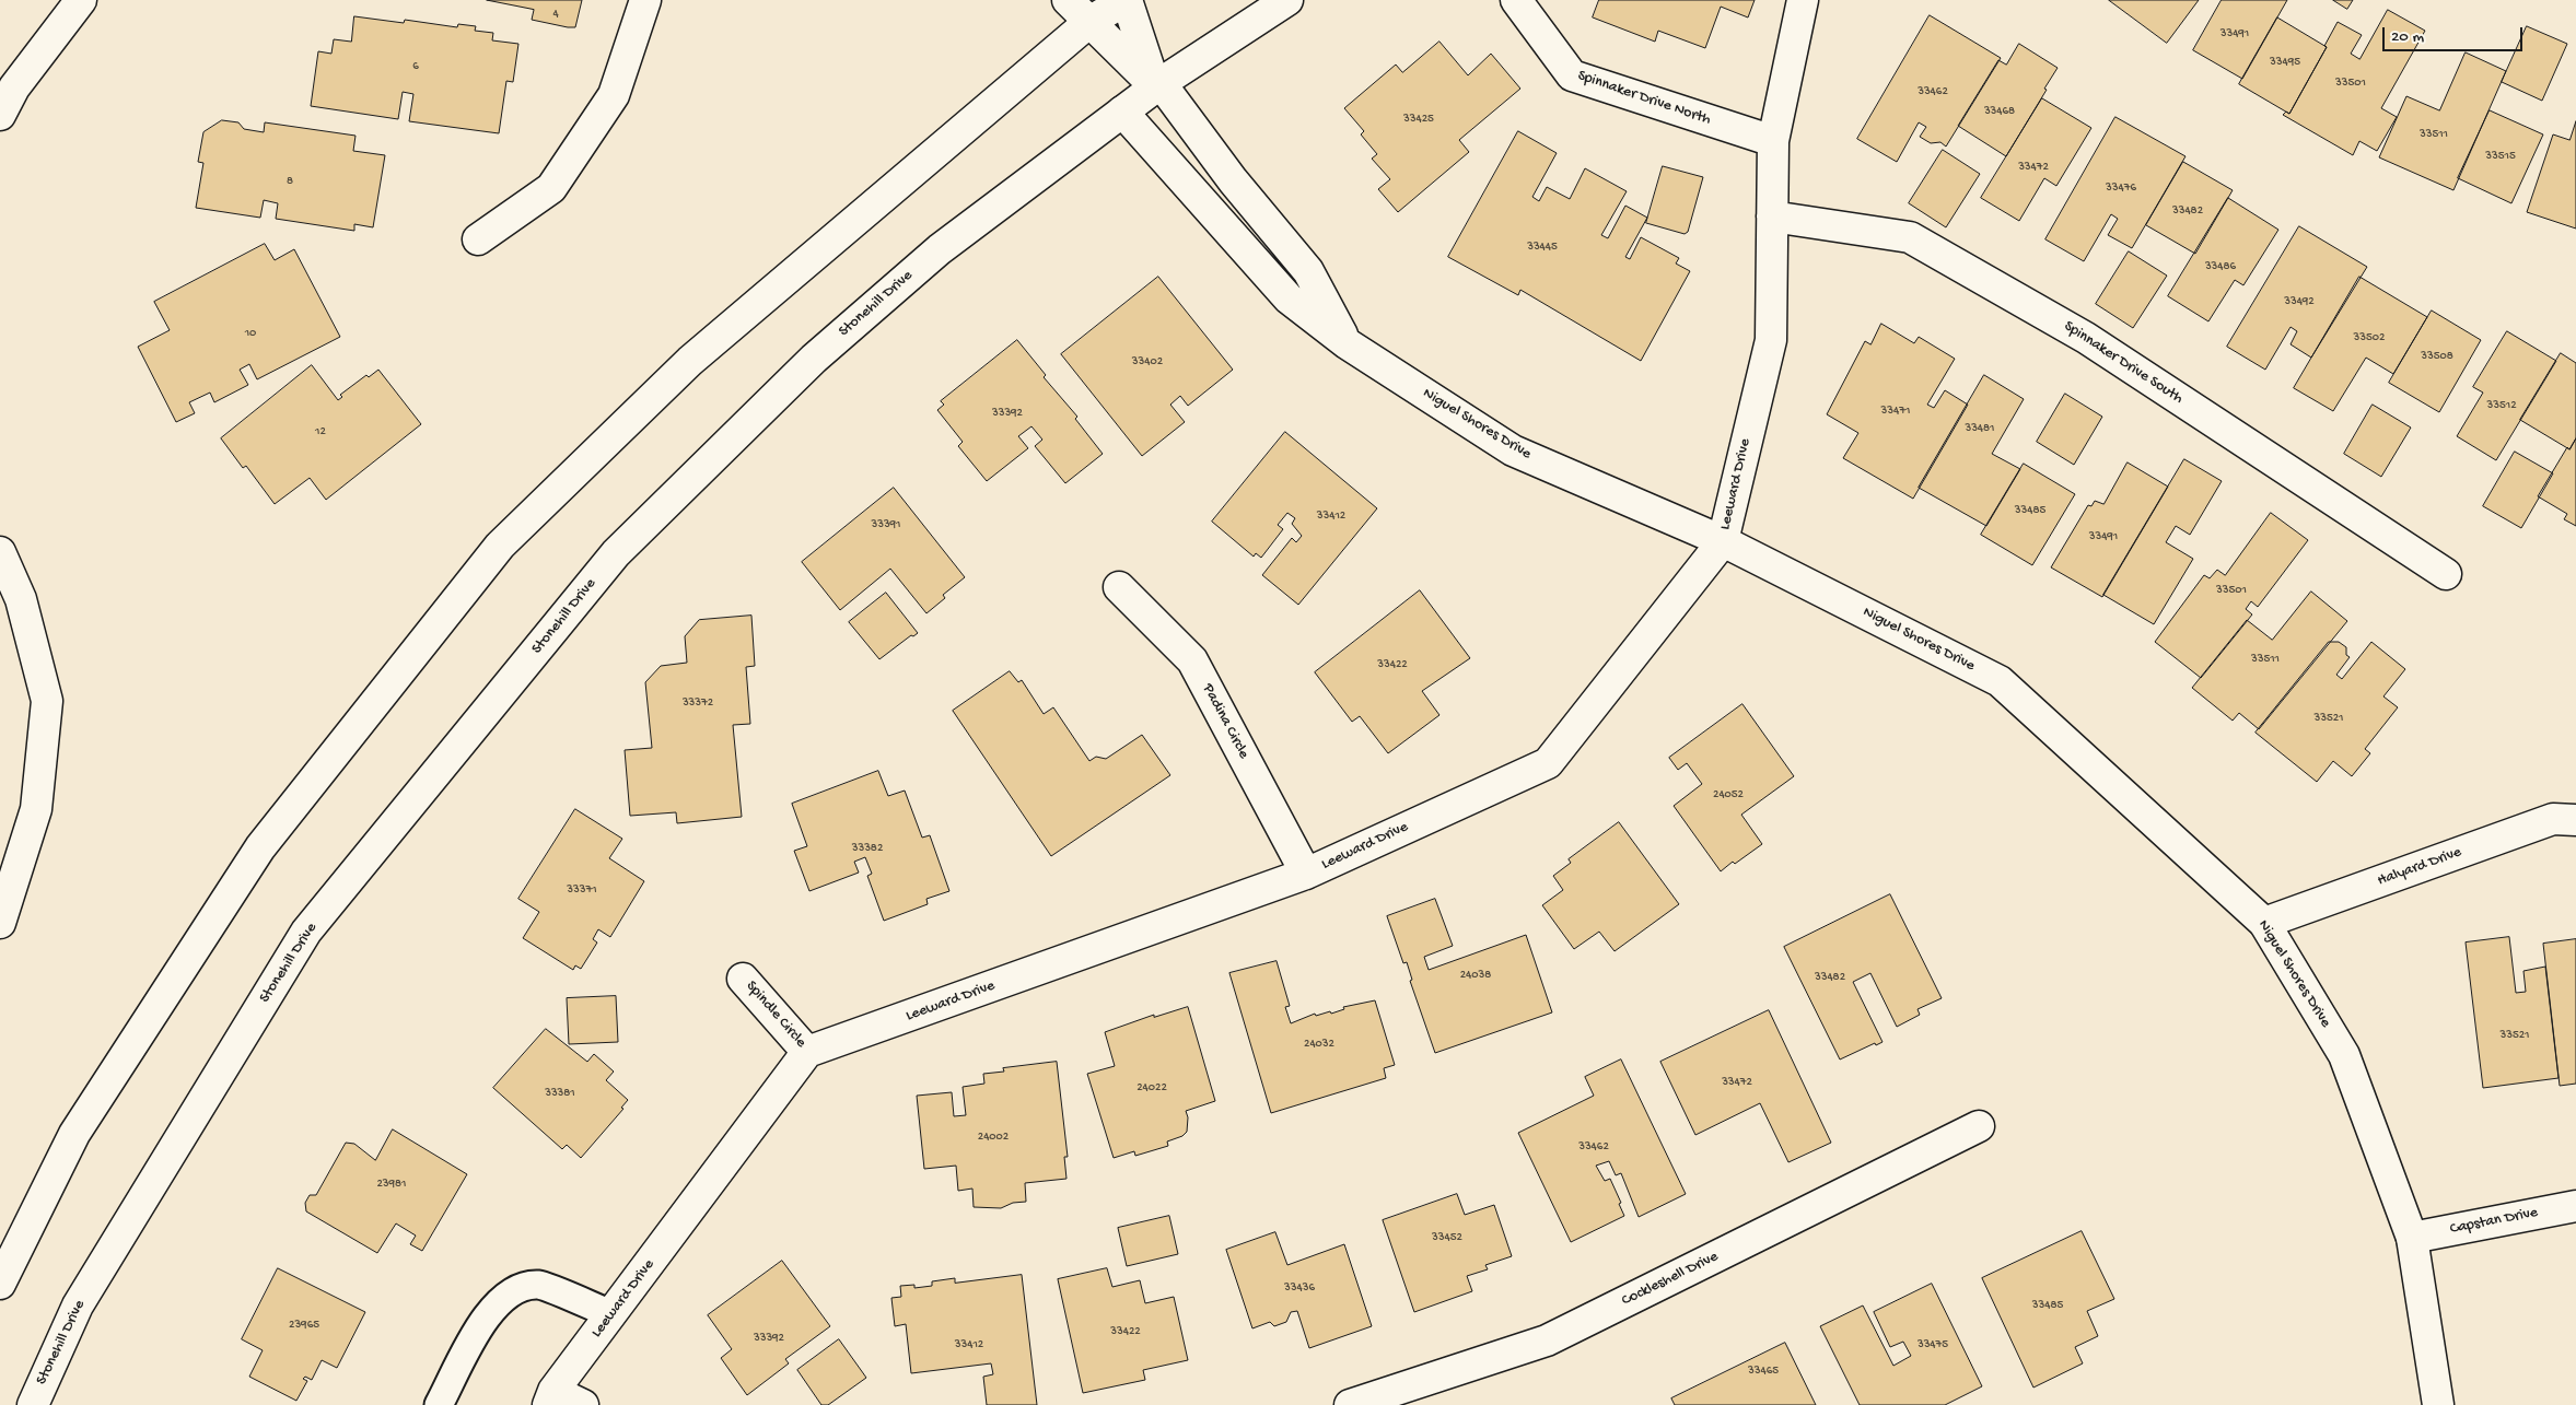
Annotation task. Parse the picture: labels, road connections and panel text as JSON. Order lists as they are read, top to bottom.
{
  "streets": {
    "street": [
      "Spinnaker Drive North",
      "Stonehill Drive",
      "Spinnaker Drive South",
      "Niguel Shores Drive",
      "Leeward Drive",
      "Padina Circle",
      "Halyard Drive",
      "Spindle Circle",
      "Capstan Drive",
      "Cockleshell Drive"
    ]
  },
  "crossings": [
    ["Spinnaker Drive North", "Leeward Drive"],
    ["Stonehill Drive", "Niguel Shores Drive"],
    ["Spinnaker Drive South", "Leeward Drive"],
    ["Niguel Shores Drive", "Leeward Drive"],
    ["Niguel Shores Drive", "Halyard Drive"],
    ["Niguel Shores Drive", "Capstan Drive"],
    ["Leeward Drive", "Padina Circle"],
    ["Leeward Drive", "Spindle Circle"]
  ],
  "house_numbers": [
    "4",
    "33491",
    "33495",
    "6",
    "33501",
    "33462",
    "33468",
    "33425",
    "33511",
    "33515",
    "33472",
    "8",
    "33476",
    "33482",
    "33445",
    "33486",
    "33492",
    "10",
    "33502",
    "33508",
    "33402",
    "33512",
    "33471",
    "33392",
    "33481",
    "12",
    "33485",
    "33412",
    "33391",
    "33491",
    "33501",
    "33511",
    "33422",
    "33372",
    "33521",
    "24052",
    "33382",
    "33371",
    "24038",
    "33482",
    "33521",
    "24032",
    "33472",
    "24022",
    "33381",
    "24002",
    "33462",
    "23981",
    "33452",
    "33436",
    "33485",
    "23965",
    "33422",
    "33392",
    "33412",
    "33475",
    "33465"
  ],
  "scale_bar": "20 m"
}
